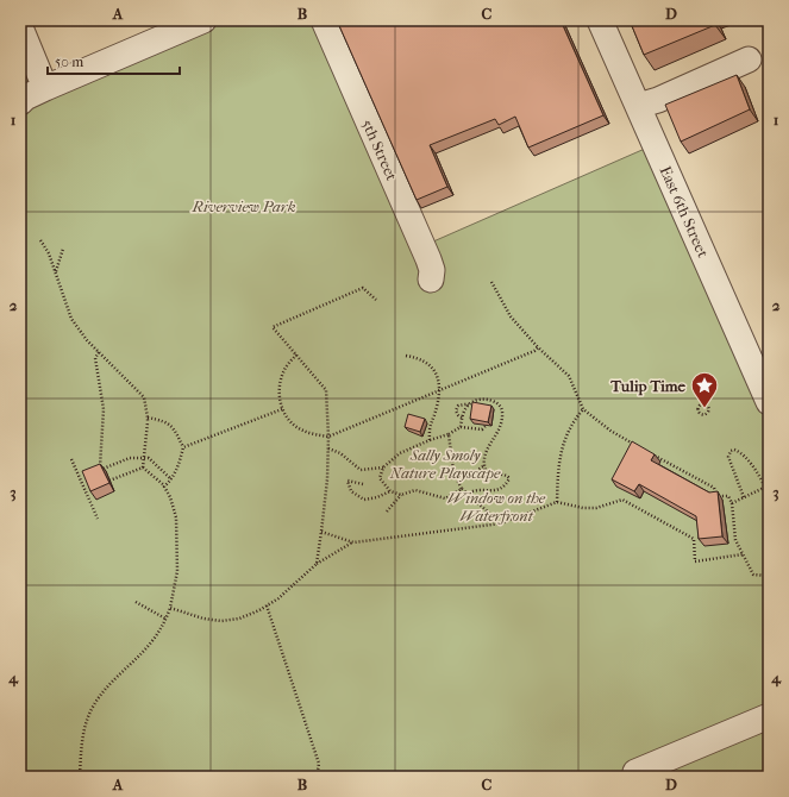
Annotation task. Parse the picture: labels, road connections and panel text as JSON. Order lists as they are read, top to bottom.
{
  "streets": {
    "street": ["5th Street", "East 6th Street"]
  },
  "parks": ["Riverview Park", "Sally Smoly Nature Playscape", "Window on the Waterfront"],
  "places": {
    "place": ["Tulip Time"]
  },
  "scale_bar": "50 m",
  "grid": {
    "columns": [
      "A",
      "B",
      "C",
      "D"
    ],
    "rows": [
      "1",
      "2",
      "3",
      "4"
    ]
  }
}
